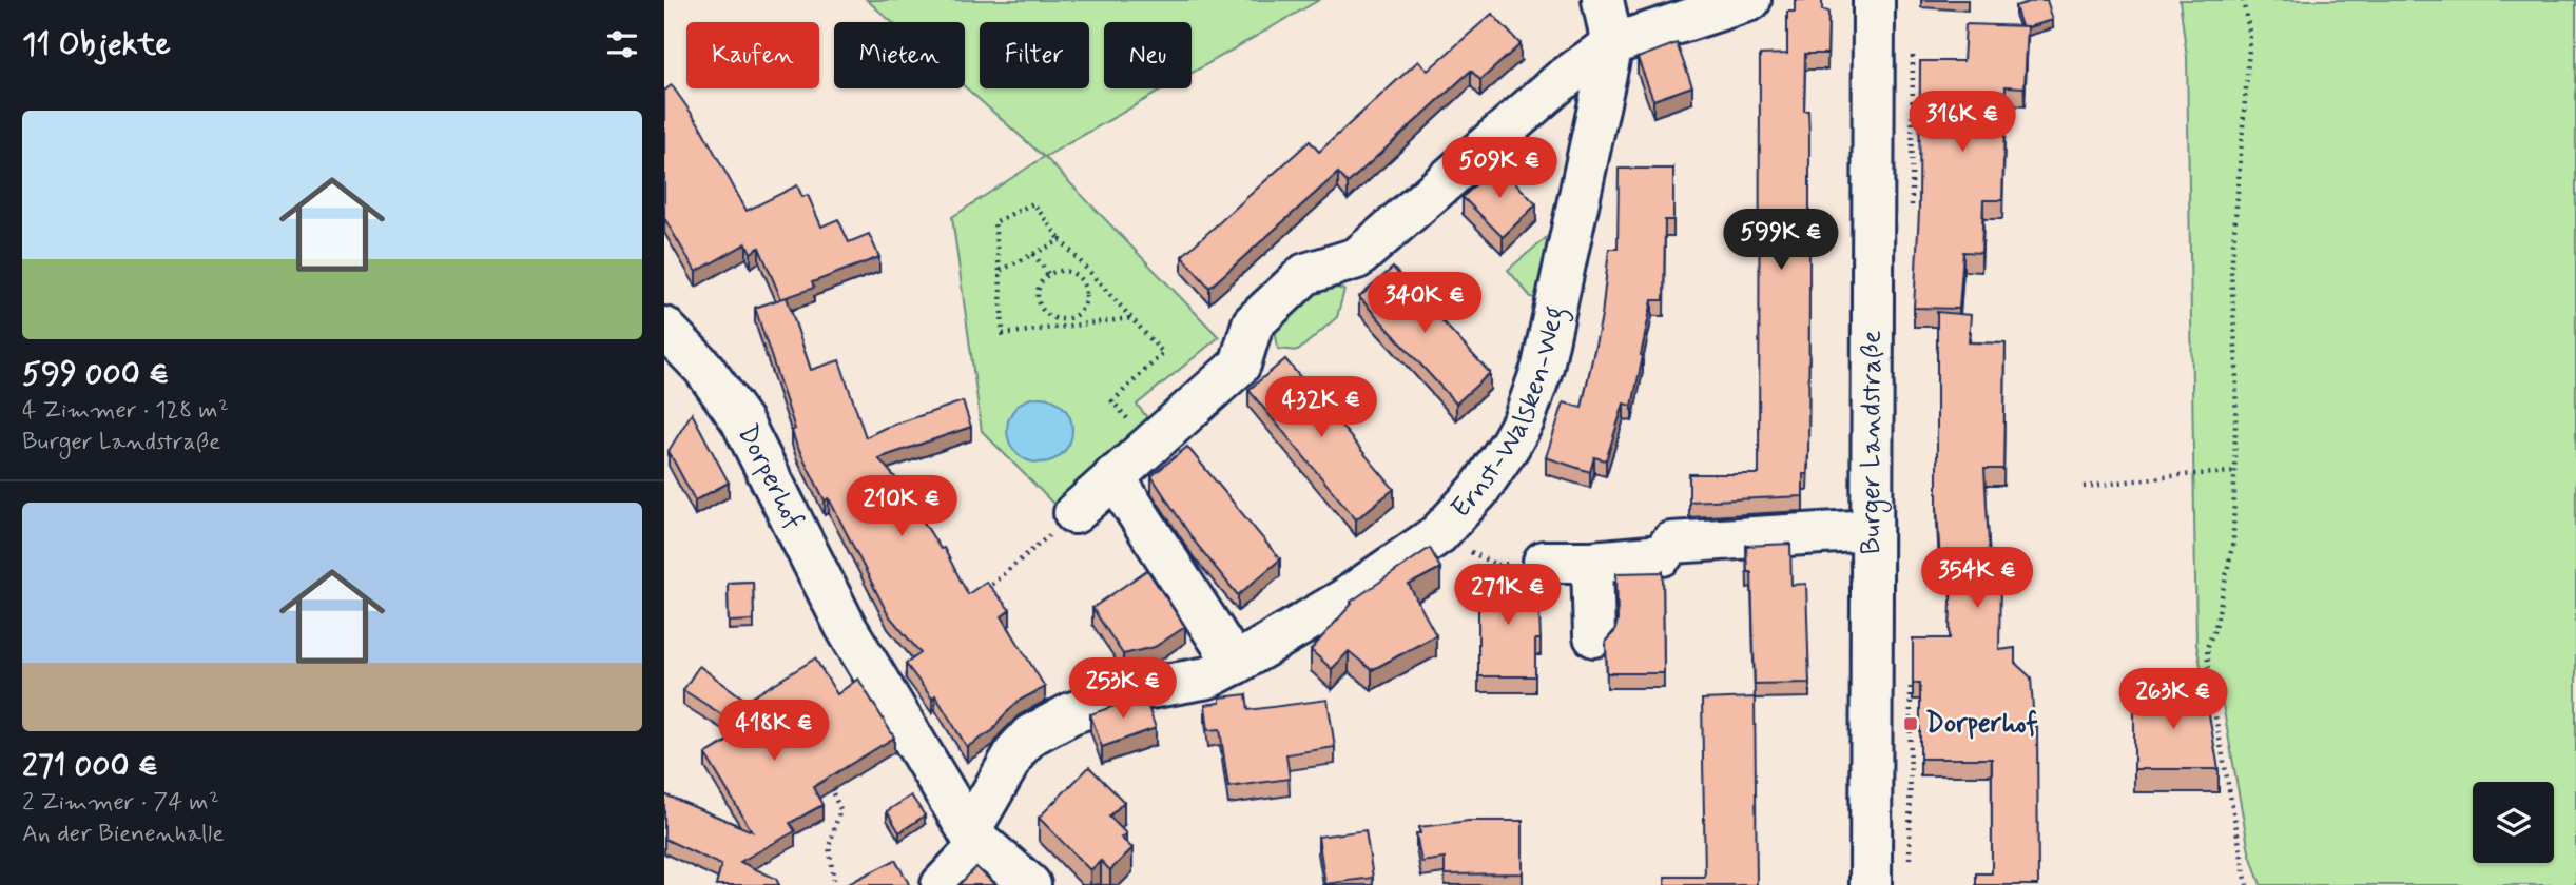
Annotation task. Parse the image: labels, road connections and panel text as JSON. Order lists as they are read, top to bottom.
{
  "streets": {
    "street": ["Ernst-Walsken-Weg", "Burger Landstraße", "Dorperhof"]
  },
  "places": {
    "transit": ["Dorperhof"]
  },
  "page": {
    "heading": "11 Objekte",
    "chip": [
      "Kaufen",
      "Mieten",
      "Filter",
      "Neu"
    ],
    "list": [
      {
        "name": "599 000 €",
        "note": "4 Zimmer · 128 m² · Burger Landstraße"
      },
      {
        "name": "271 000 €",
        "note": "2 Zimmer · 74 m² · An der Bienenhalle"
      }
    ],
    "price": [
      "316K €",
      "509K €",
      "599K €",
      "340K €",
      "432K €",
      "210K €",
      "354K €",
      "271K €",
      "253K €",
      "263K €",
      "418K €"
    ]
  }
}
